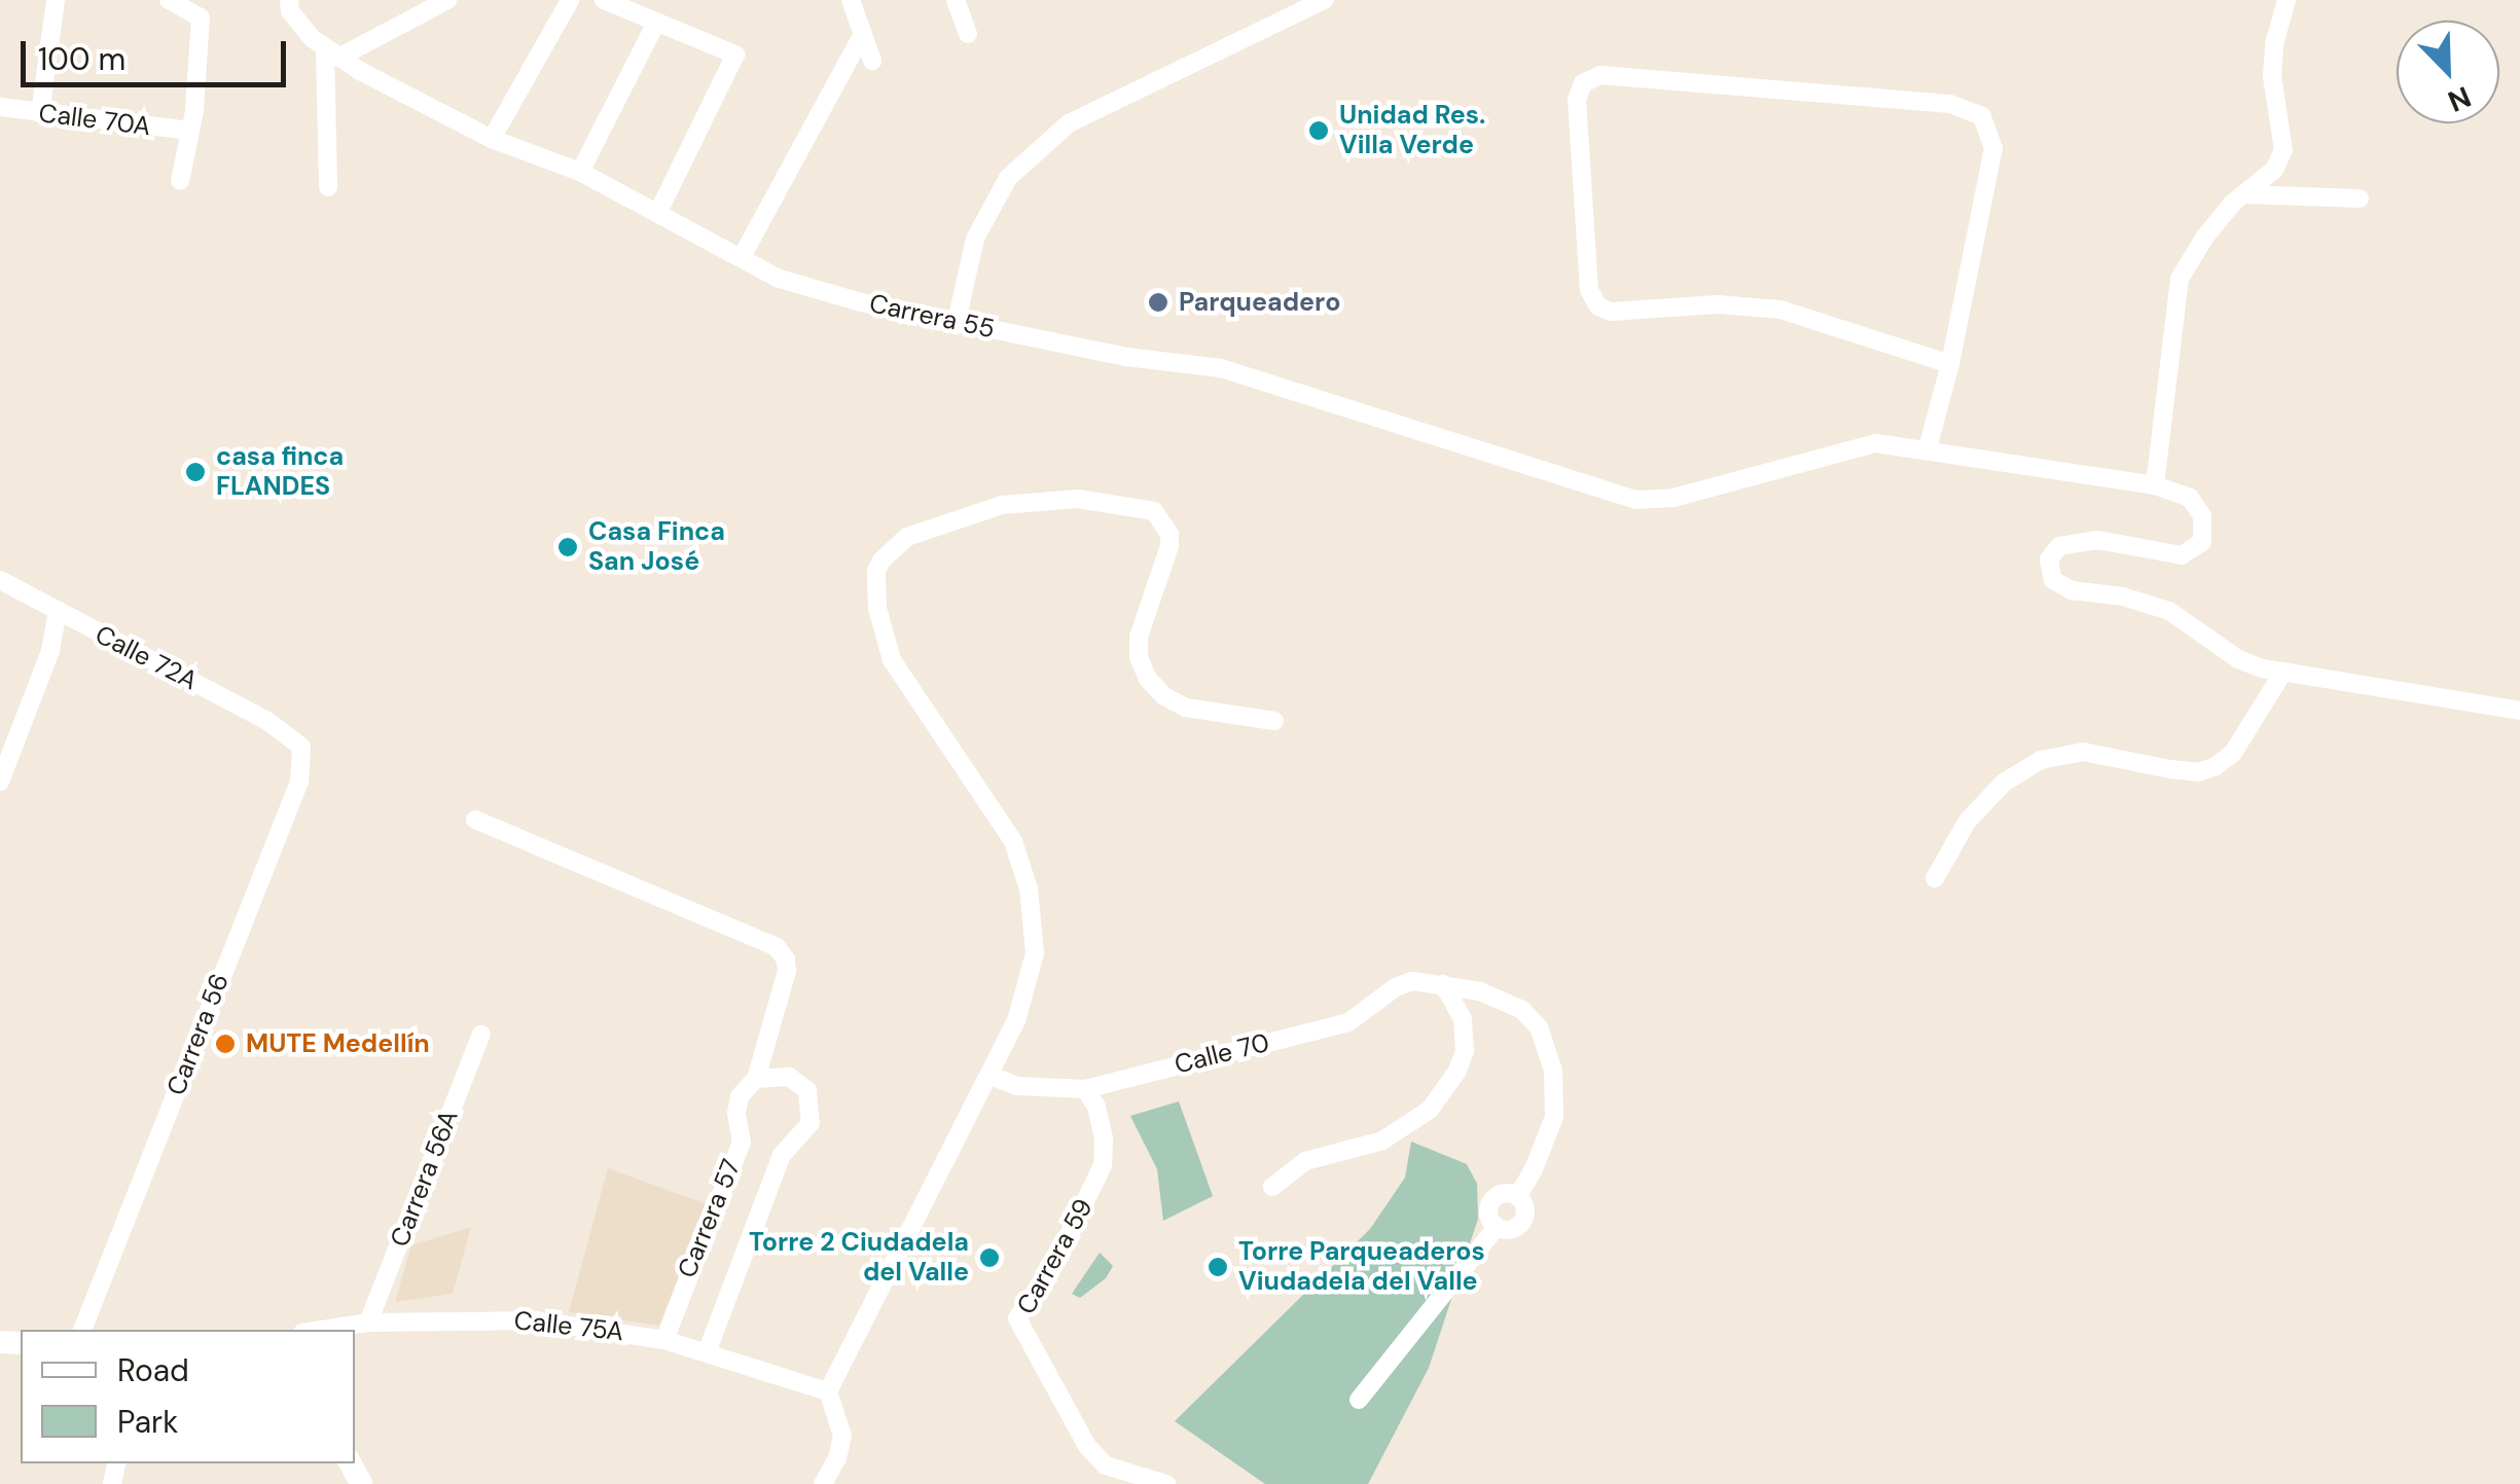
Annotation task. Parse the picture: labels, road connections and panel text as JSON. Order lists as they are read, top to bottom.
{
  "streets": {
    "street": [
      "Calle 70A",
      "Carrera 55",
      "Calle 72A",
      "Carrera 56",
      "Calle 70",
      "Carrera 56A",
      "Carrera 57",
      "Carrera 59",
      "Calle 75A"
    ]
  },
  "crossings": [
    ["Calle 72A", "Carrera 56"],
    ["Calle 70", "Carrera 59"],
    ["Carrera 56A", "Calle 75A"],
    ["Carrera 57", "Calle 75A"]
  ],
  "places": [
    "Unidad Res. Villa Verde",
    "Parqueadero",
    "casa finca FLANDES",
    "Casa Finca San José",
    "MUTE Medellín",
    "Torre 2 Ciudadela del Valle",
    "Torre Parqueaderos Viudadela del Valle"
  ],
  "legend": ["Road", "Park"],
  "scale_bar": "100 m",
  "north": "bottom right"
}
